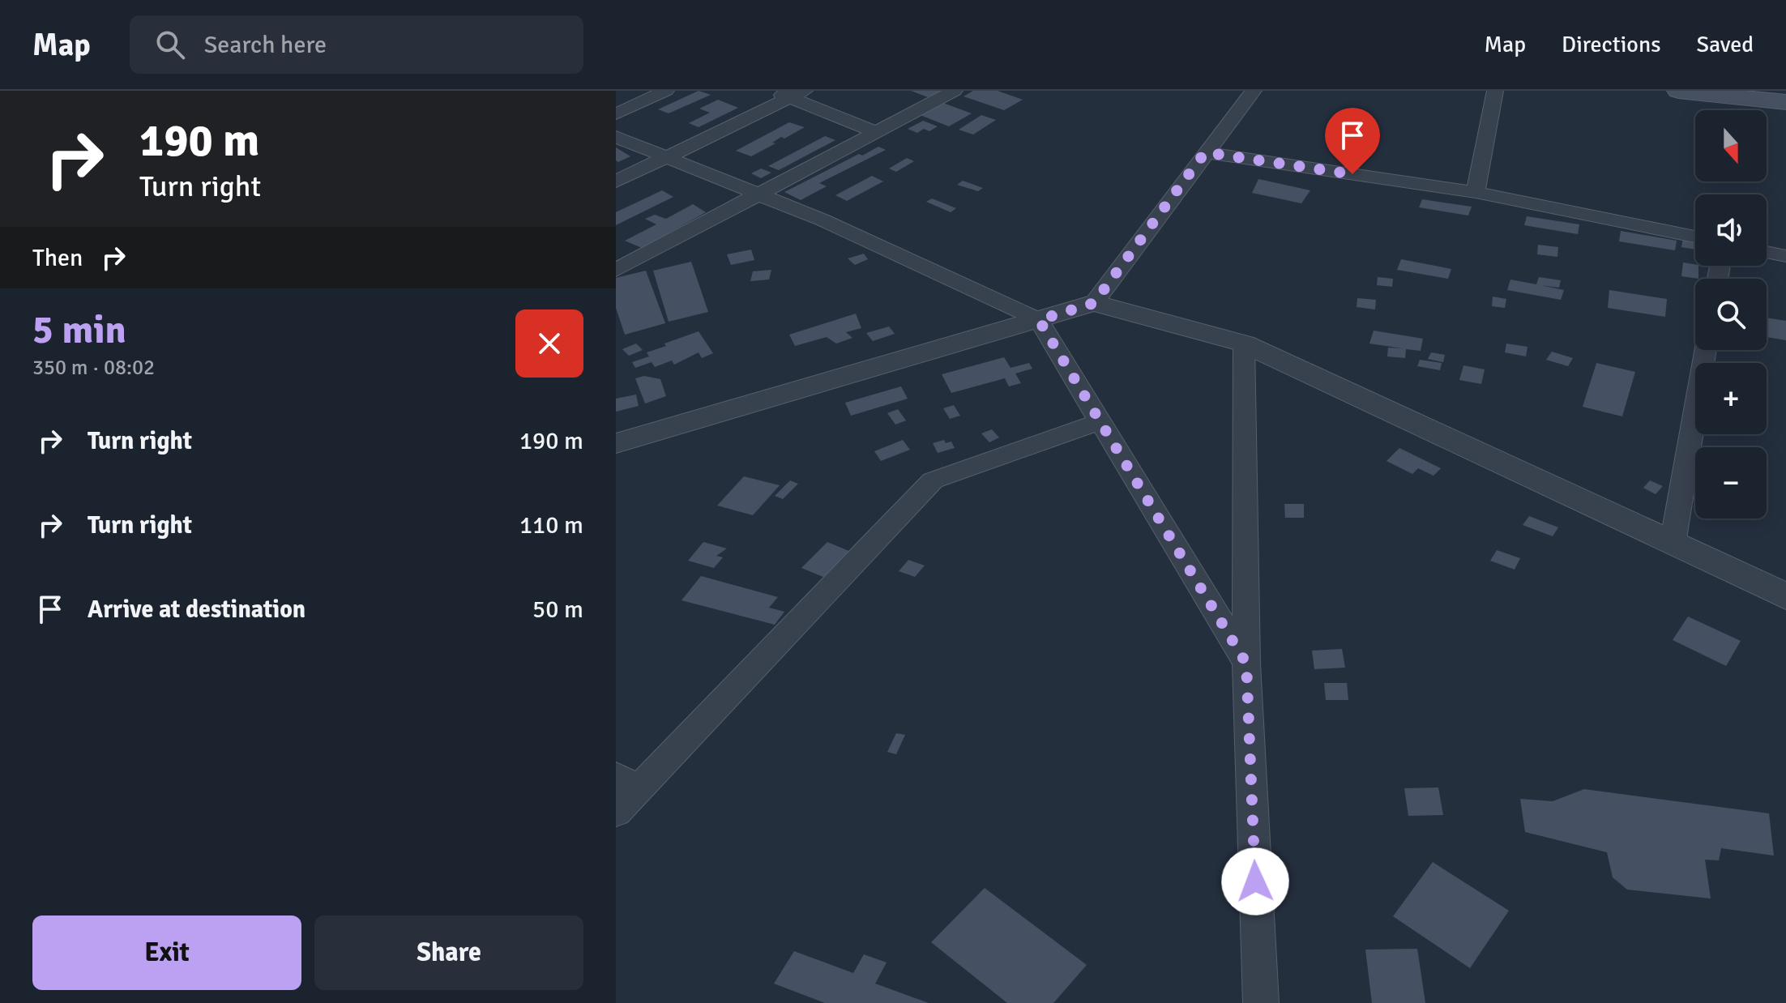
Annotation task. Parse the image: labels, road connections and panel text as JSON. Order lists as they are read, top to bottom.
{
  "north": "bottom",
  "page": {
    "header": "Map",
    "search": "Search here",
    "nav": ["Map", "Directions", "Saved"],
    "turn": ["190 m", "Turn right"],
    "map_buttons": ["+", "−"],
    "then": "Then",
    "heading": ["5 min", "350 m · 08:02"],
    "list": [
      {
        "name": "Turn right",
        "value": "190 m"
      },
      {
        "name": "Turn right",
        "value": "110 m"
      },
      {
        "name": "Arrive at destination",
        "value": "50 m"
      }
    ],
    "buttons": ["Exit", "Share"]
  }
}
